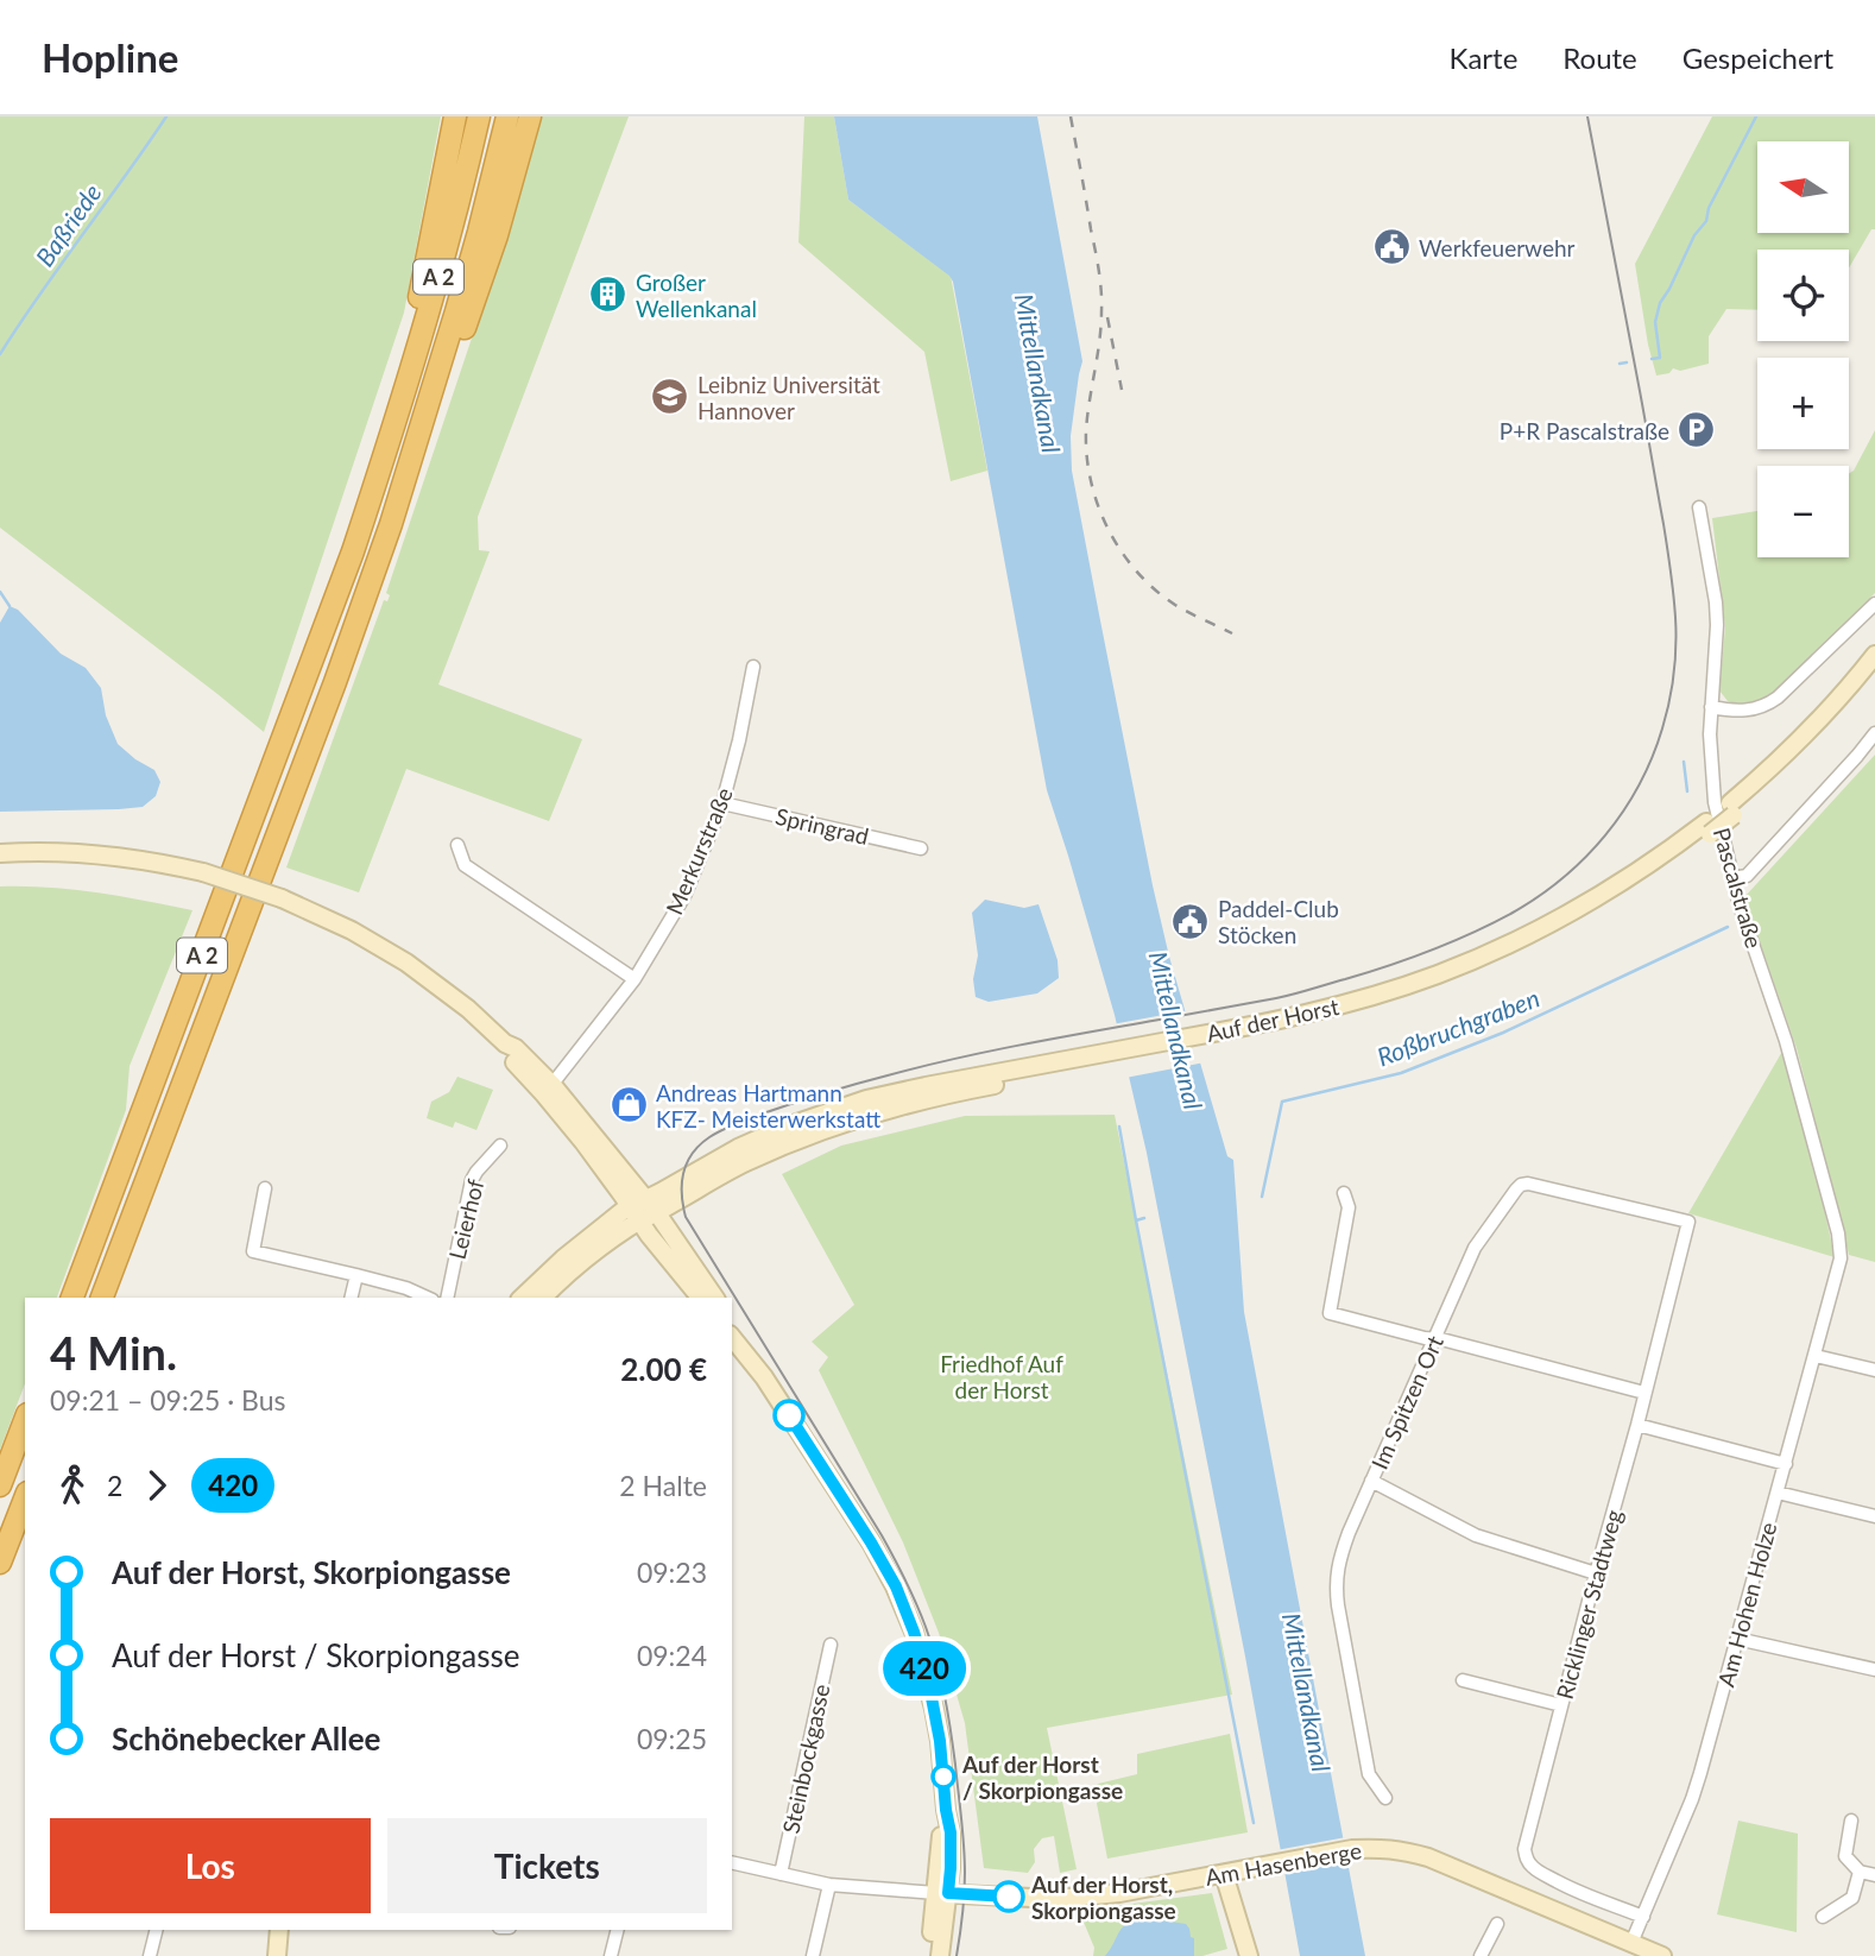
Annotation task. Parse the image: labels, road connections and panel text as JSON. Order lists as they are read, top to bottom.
{
  "streets": {
    "highway": ["A 2"],
    "street": [
      "Springrad",
      "Merkurstraße",
      "Pascalstraße",
      "Auf der Horst",
      "Leierhof",
      "Im Spitzen Ort",
      "Ricklinger Stadtweg",
      "Am Hohen Holze",
      "Steinbockgasse",
      "Am Hasenberge"
    ]
  },
  "crossings": [
    ["Springrad", "Merkurstraße"],
    ["Pascalstraße", "Am Hohen Holze"],
    ["Im Spitzen Ort", "Ricklinger Stadtweg"],
    ["Ricklinger Stadtweg", "Am Hohen Holze"],
    ["Am Hohen Holze", "Am Hasenberge"]
  ],
  "water": ["Baßriede", "Mittellandkanal", "Roßbruchgraben"],
  "parks": ["Friedhof Auf der Horst"],
  "places": {
    "public building": ["Werkfeuerwehr", "Paddel-Club Stöcken"],
    "building": ["Großer Wellenkanal"],
    "school or university": ["Leibniz Universität Hannover"],
    "parking": ["P+R Pascalstraße"],
    "shop": ["Andreas Hartmann KFZ- Meisterwerkstatt"],
    "other": ["Auf der Horst / Skorpiongasse", "Auf der Horst, Skorpiongasse"]
  },
  "lines": ["bus line 420"],
  "north": "left",
  "page": {
    "header": "Hopline",
    "nav": ["Karte", "Route", "Gespeichert"],
    "on_map": "420",
    "map_buttons": ["+", "−"],
    "heading": ["4 Min.", "09:21 – 09:25 · Bus", "2.00 €"],
    "legs": ["2", "420", "2 Halte"],
    "list": [
      {
        "name": "Auf der Horst, Skorpiongasse",
        "value": "09:23"
      },
      {
        "name": "Auf der Horst / Skorpiongasse",
        "value": "09:24"
      },
      {
        "name": "Schönebecker Allee",
        "value": "09:25"
      }
    ],
    "buttons": ["Los", "Tickets"]
  }
}
